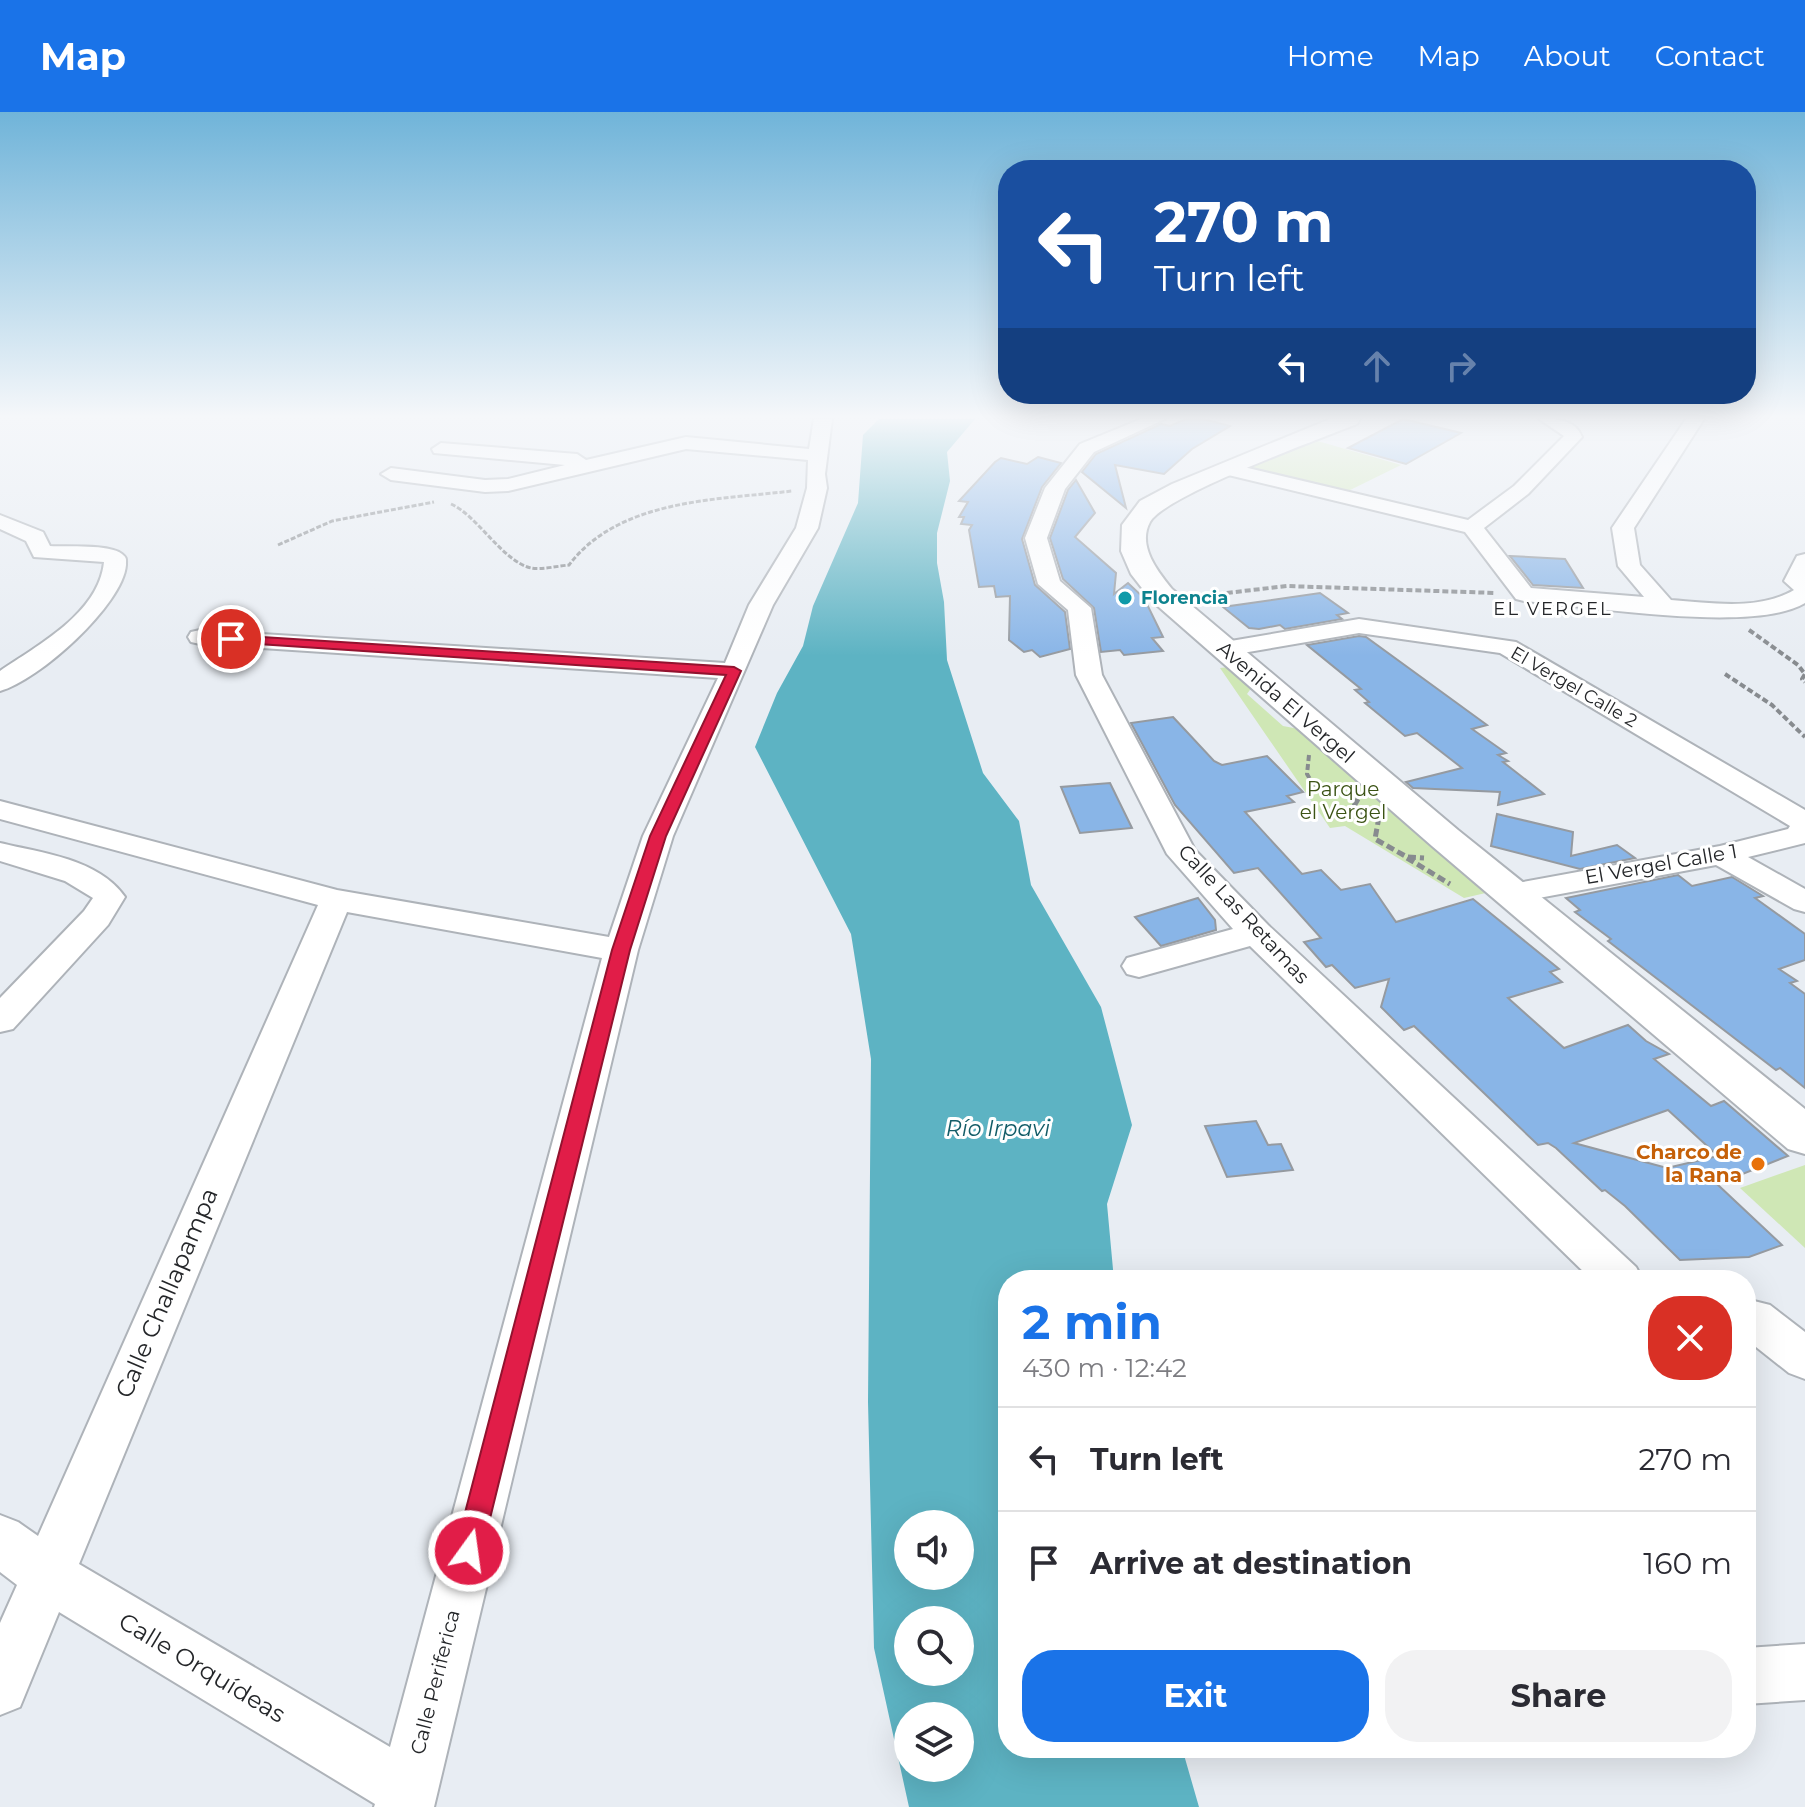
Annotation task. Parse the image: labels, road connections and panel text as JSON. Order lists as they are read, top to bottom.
{
  "streets": {
    "main road": ["Avenida El Vergel"],
    "street": [
      "El Vergel Calle 2",
      "El Vergel Calle 1",
      "Calle Las Retamas",
      "Calle Challapampa",
      "Calle Orquídeas",
      "Calle Periferica"
    ]
  },
  "crossings": [
    ["El Vergel Calle 2", "Avenida El Vergel"],
    ["El Vergel Calle 2", "El Vergel Calle 1"],
    ["Avenida El Vergel", "El Vergel Calle 1"],
    ["Calle Challapampa", "Calle Orquídeas"],
    ["Calle Orquídeas", "Calle Periferica"]
  ],
  "districts": ["EL VERGEL"],
  "water": ["Río Irpavi"],
  "parks": ["Parque el Vergel"],
  "places": ["Florencia", "Charco de la Rana"],
  "page": {
    "header": "Map",
    "nav": [
      "Home",
      "Map",
      "About",
      "Contact"
    ],
    "turn": ["270 m", "Turn left"],
    "heading": ["2 min", "430 m · 12:42"],
    "list": [
      {
        "name": "Turn left",
        "value": "270 m"
      },
      {
        "name": "Arrive at destination",
        "value": "160 m"
      }
    ],
    "buttons": ["Exit", "Share"]
  }
}
